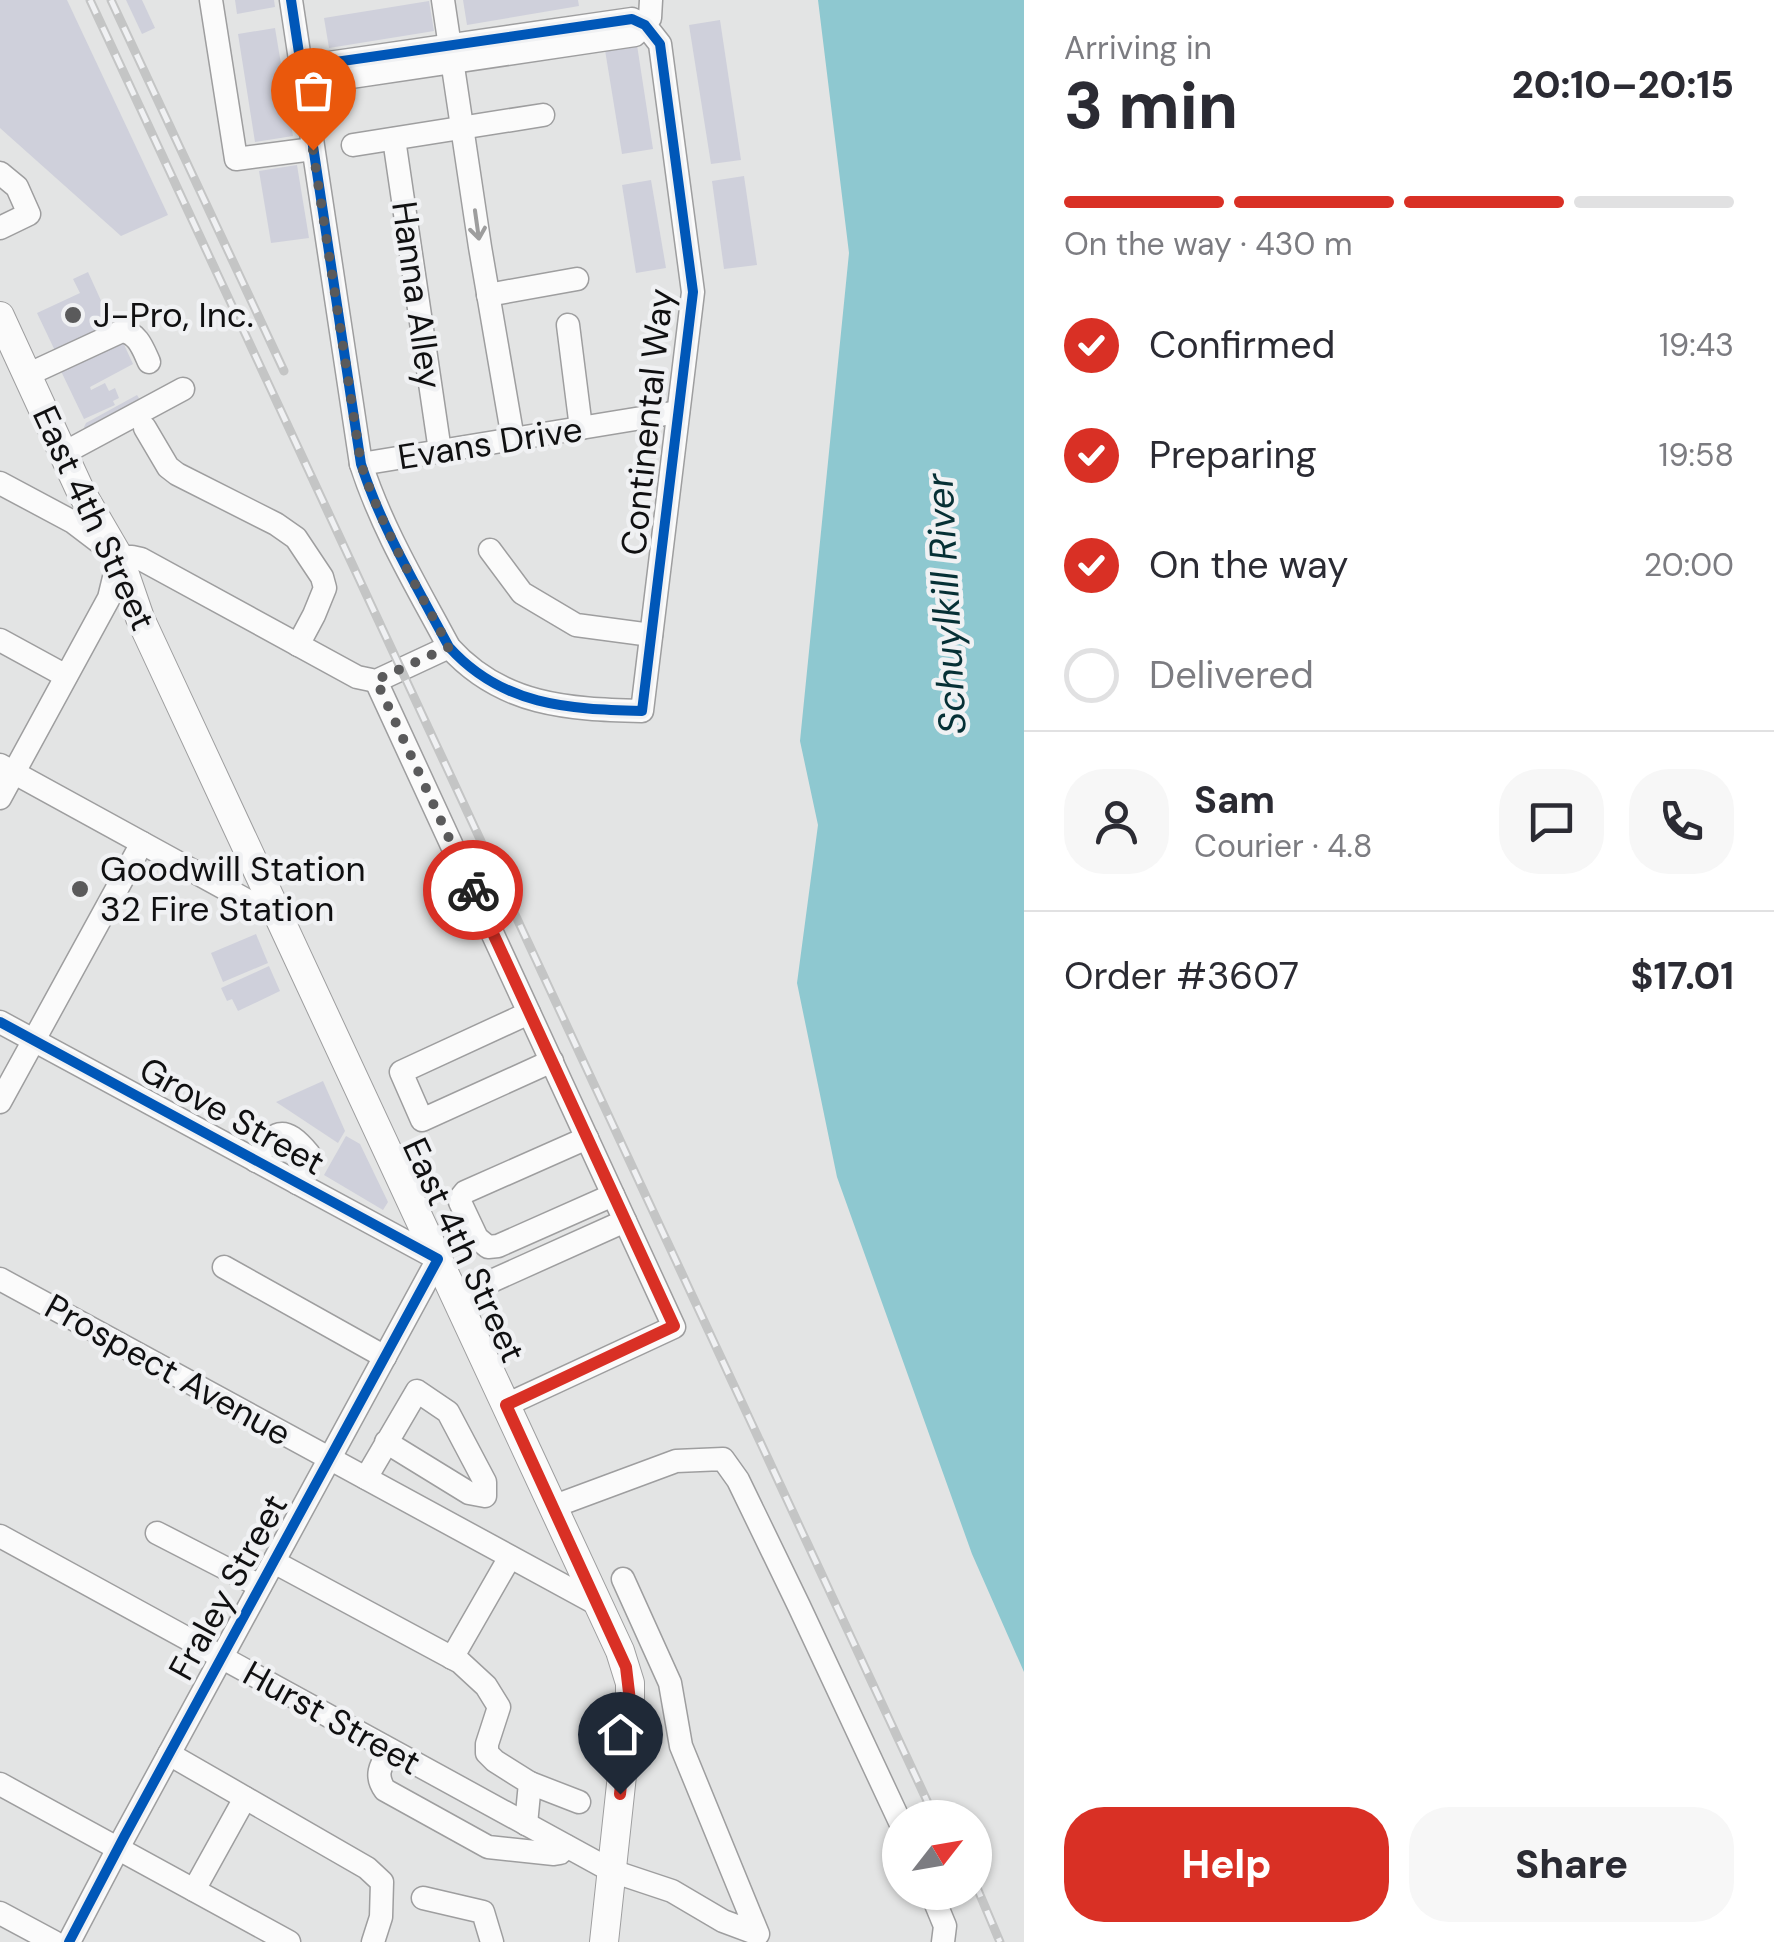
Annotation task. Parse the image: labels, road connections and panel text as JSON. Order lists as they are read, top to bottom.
{
  "streets": {
    "main road": ["East 4th Street"],
    "street": [
      "Hanna Alley",
      "Continental Way",
      "Evans Drive",
      "Grove Street",
      "Prospect Avenue",
      "Fraley Street",
      "Hurst Street"
    ]
  },
  "crossings": [
    ["Hanna Alley", "Evans Drive"],
    ["Continental Way", "Evans Drive"],
    ["East 4th Street", "Grove Street"],
    ["East 4th Street", "Prospect Avenue"],
    ["East 4th Street", "Fraley Street"],
    ["East 4th Street", "Hurst Street"],
    ["Grove Street", "Fraley Street"],
    ["Prospect Avenue", "Fraley Street"],
    ["Fraley Street", "Hurst Street"]
  ],
  "water": ["Schuylkill River"],
  "places": ["J-Pro, Inc.", "Goodwill Station 32 Fire Station"],
  "north": "top right",
  "page": {
    "heading": ["3 min", "Arriving in", "20:10–20:15"],
    "panel": [
      "Sam",
      "Courier · 4.8",
      "Order #3607",
      "$17.01"
    ],
    "bar": "On the way · 430 m",
    "list": [
      ["Confirmed", "19:43"],
      ["Preparing", "19:58"],
      ["On the way", "20:00"],
      "Delivered"
    ],
    "buttons": ["Help", "Share"]
  }
}
